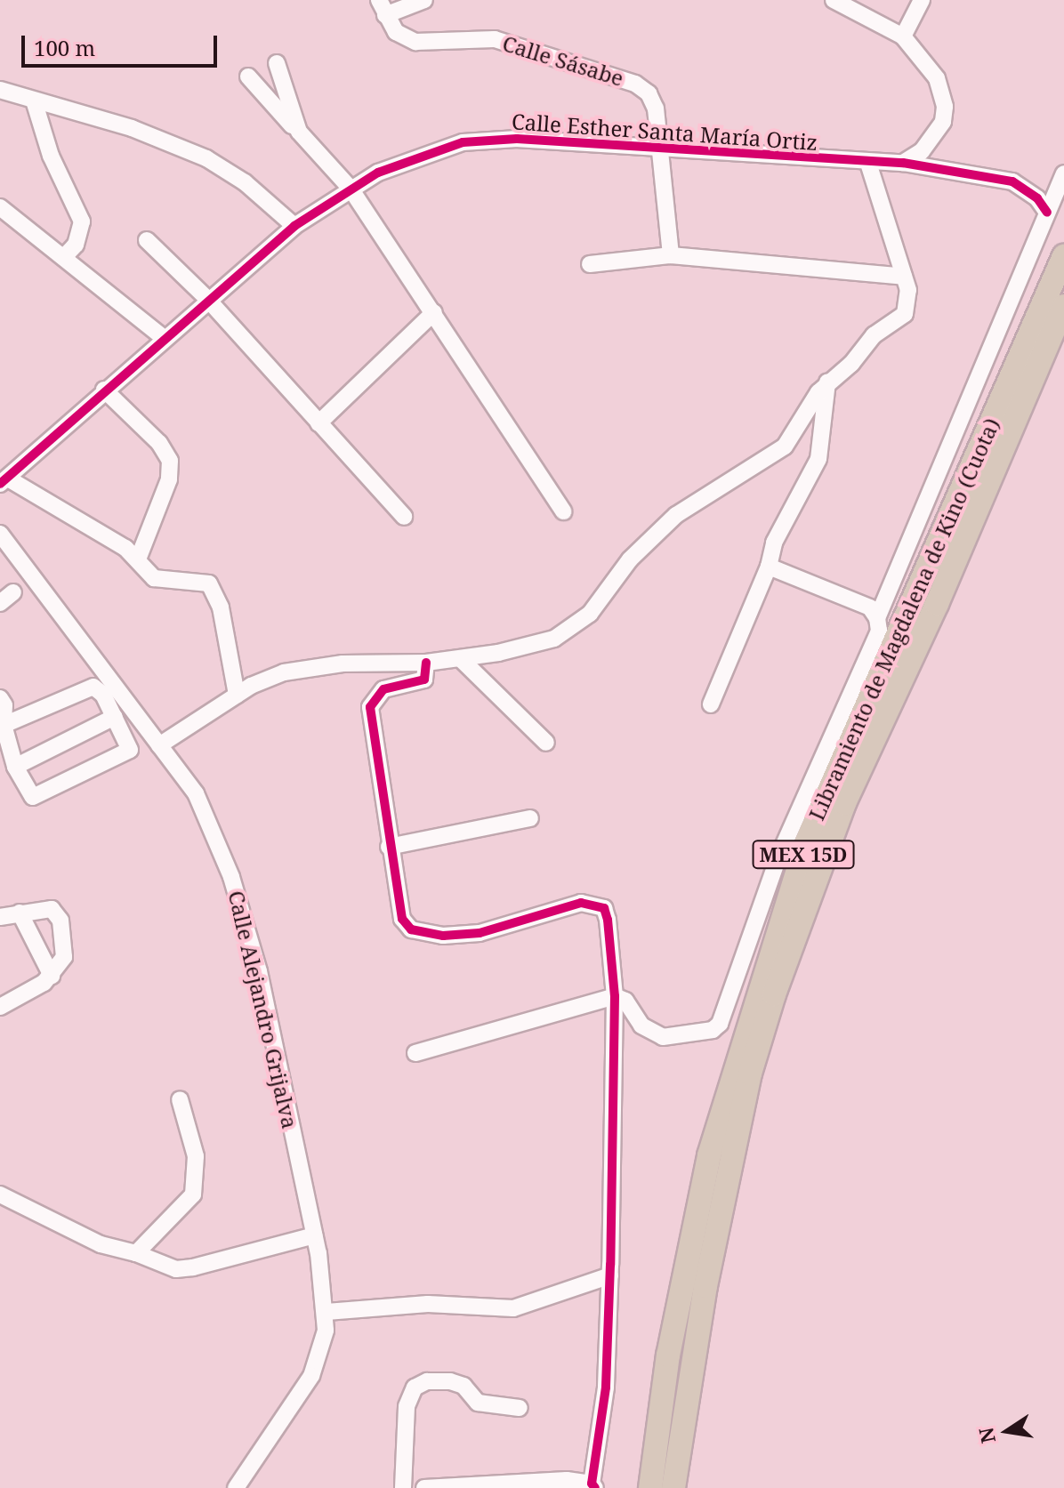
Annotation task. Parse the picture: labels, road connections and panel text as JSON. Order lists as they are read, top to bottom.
{
  "streets": {
    "highway": ["Libramiento de Magdalena de Kino (Cuota)", "MEX 15D"],
    "street": ["Calle Sásabe", "Calle Esther Santa María Ortiz", "Calle Alejandro Grijalva"]
  },
  "crossings": [
    ["Calle Sásabe", "Calle Esther Santa María Ortiz"]
  ],
  "scale_bar": "100 m",
  "north": "left"
}
